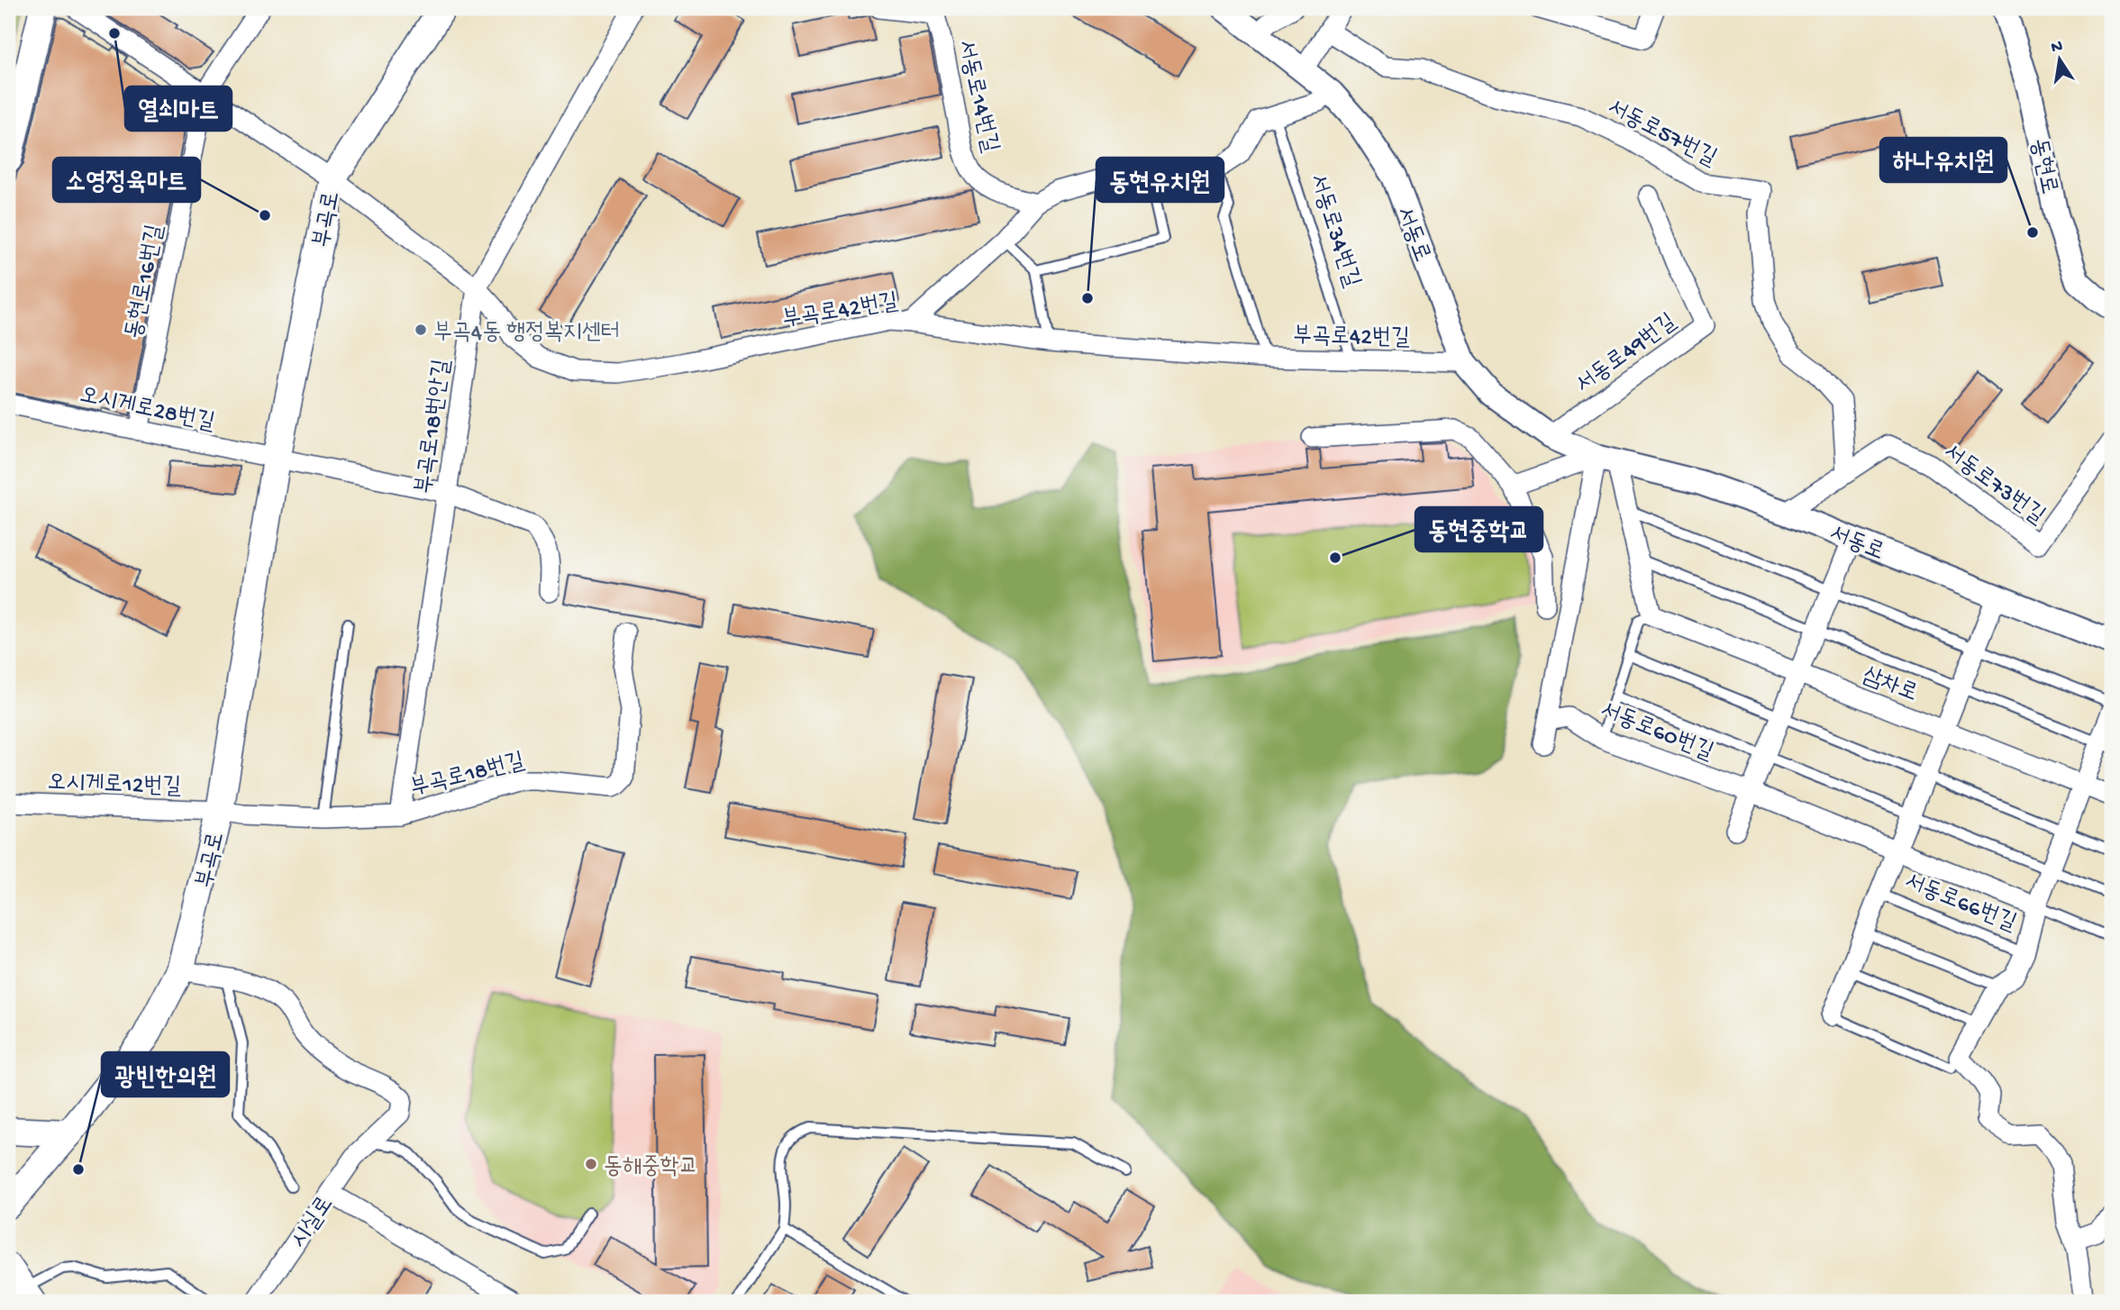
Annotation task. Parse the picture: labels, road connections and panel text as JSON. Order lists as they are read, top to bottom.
{
  "streets": {
    "main road": ["부곡로"],
    "street": [
      "서동로14번길",
      "서동로57번길",
      "동현로",
      "서동로",
      "동현로16번길",
      "부곡로42번길",
      "서동로49번길",
      "오시게로28번길",
      "부곡로18번안길",
      "서동로73번길",
      "삼차로",
      "서동로60번길",
      "부곡로18번길",
      "오시게로12번길",
      "서동로66번길",
      "시실로"
    ],
    "lane": ["서동로34번길"]
  },
  "crossings": [
    ["서동로57번길", "서동로73번길"],
    ["부곡로", "부곡로42번길"],
    ["부곡로", "오시게로28번길"],
    ["부곡로", "부곡로18번길"],
    ["부곡로", "오시게로12번길"],
    ["서동로34번길", "부곡로42번길"],
    ["서동로", "부곡로42번길"],
    ["서동로", "서동로49번길"],
    ["서동로", "서동로66번길"],
    ["동현로16번길", "부곡로42번길"],
    ["동현로16번길", "오시게로28번길"],
    ["부곡로42번길", "부곡로18번안길"],
    ["부곡로18번안길", "부곡로18번길"],
    ["삼차로", "서동로66번길"],
    ["서동로60번길", "서동로66번길"],
    ["부곡로18번길", "오시게로12번길"]
  ],
  "places": [
    "열쇠마트",
    "소영정육마트",
    "하나유치원",
    "동현유치원",
    "부곡4동 행정복지센터",
    "동현중학교",
    "동해중학교",
    "광빈한의원"
  ],
  "north": "top"
}
